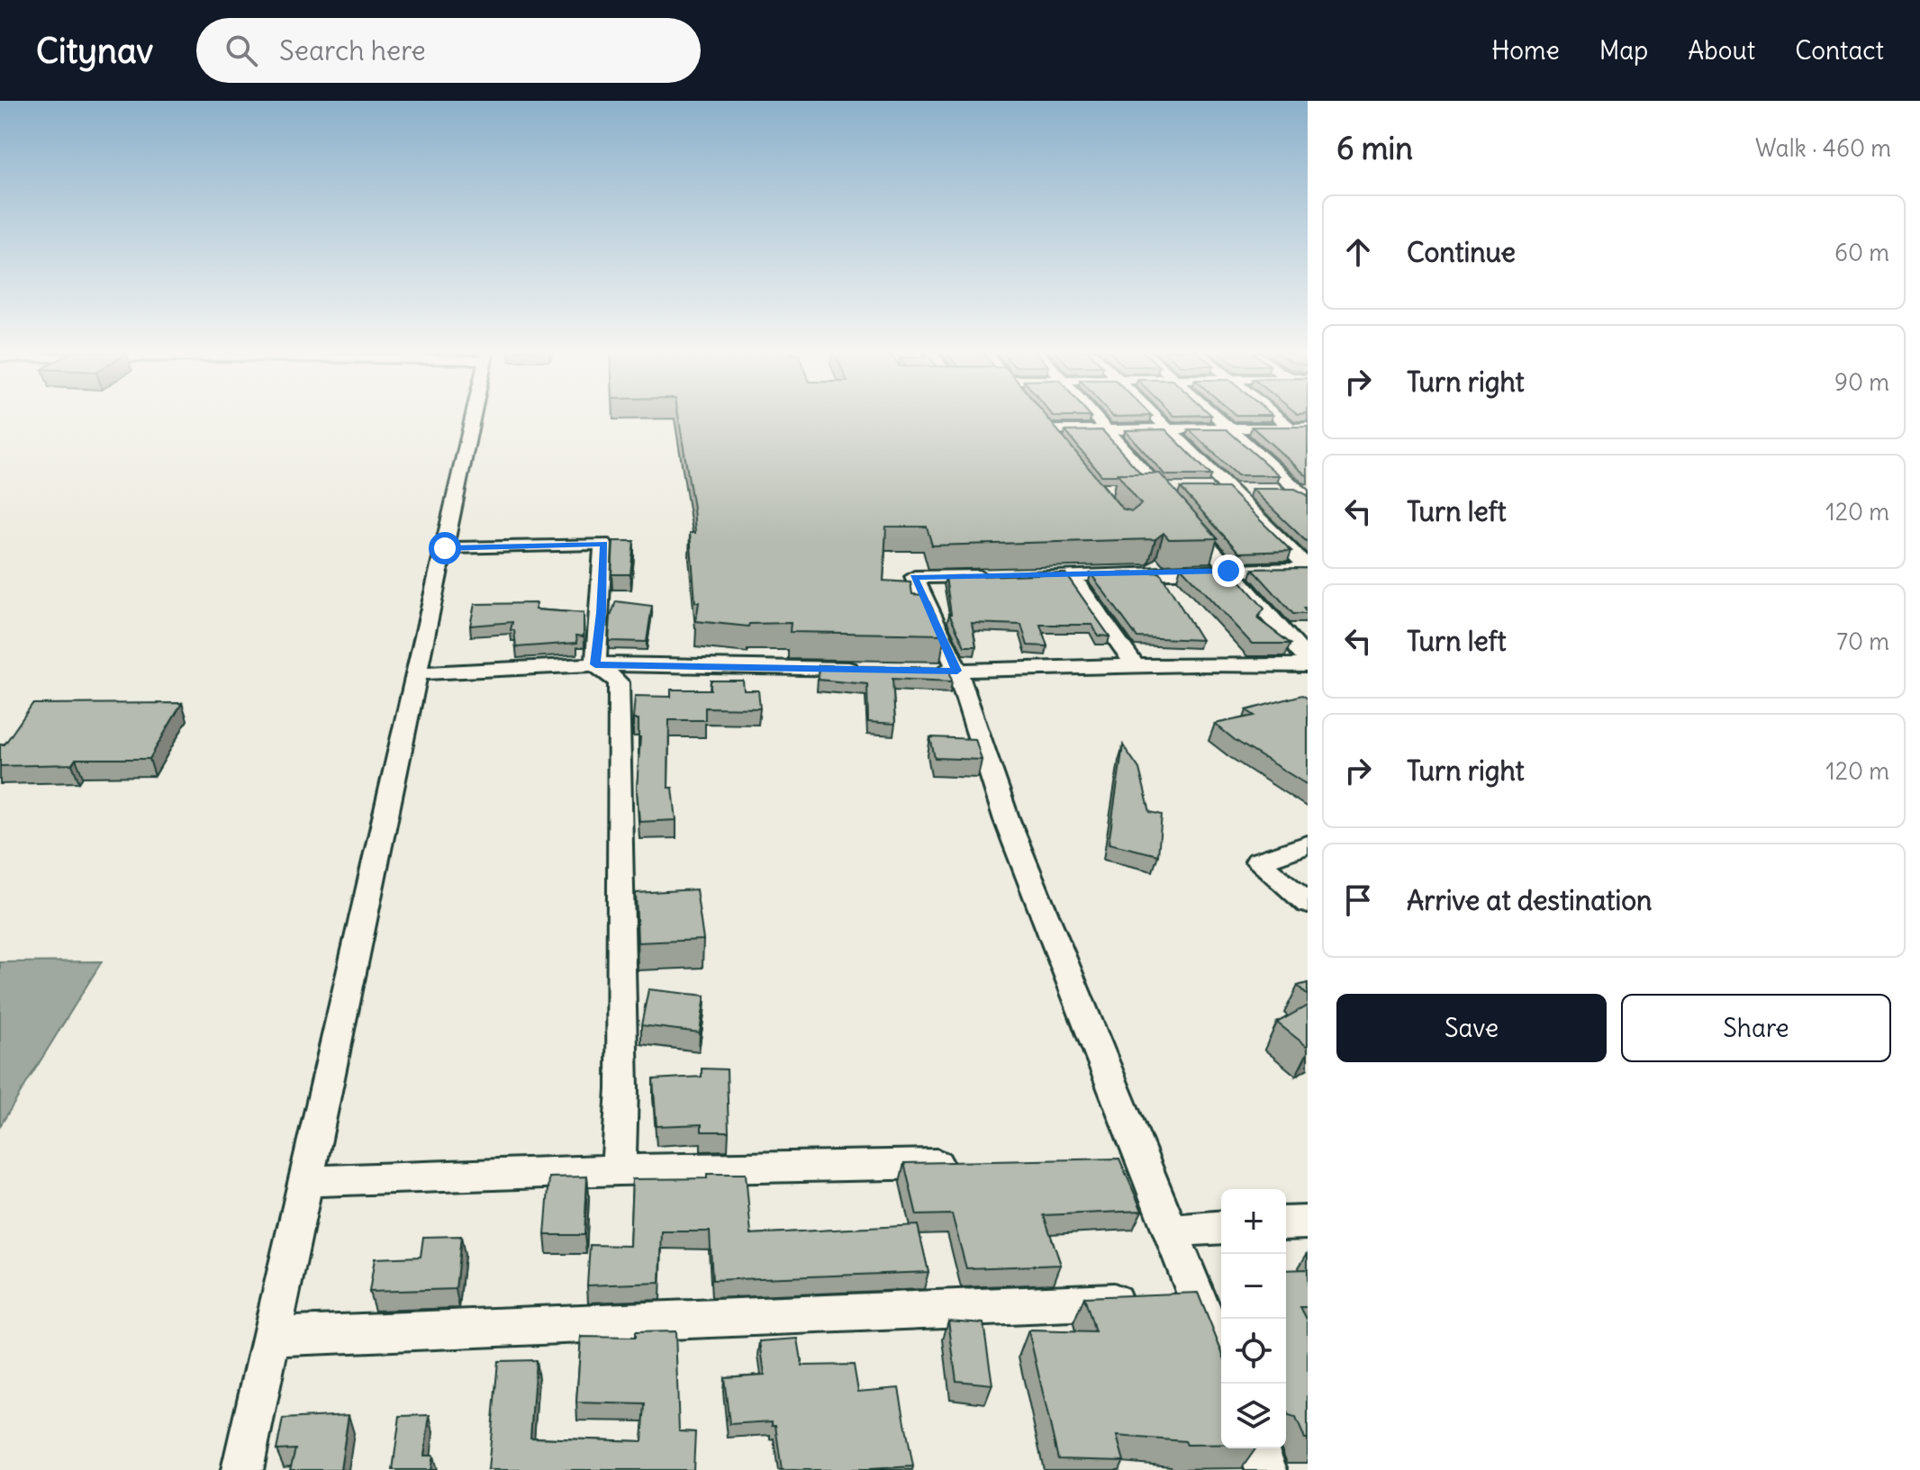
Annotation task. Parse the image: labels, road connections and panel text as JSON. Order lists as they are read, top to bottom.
{
  "page": {
    "header": "Citynav",
    "search": "Search here",
    "nav": [
      "Home",
      "Map",
      "About",
      "Contact"
    ],
    "heading": ["6 min", "Walk · 460 m"],
    "list": [
      ["Continue", "60 m"],
      ["Turn right", "90 m"],
      ["Turn left", "120 m"],
      ["Turn left", "70 m"],
      ["Turn right", "120 m"],
      "Arrive at destination"
    ],
    "buttons": ["Save", "Share"],
    "map_buttons": ["+", "−"]
  }
}
